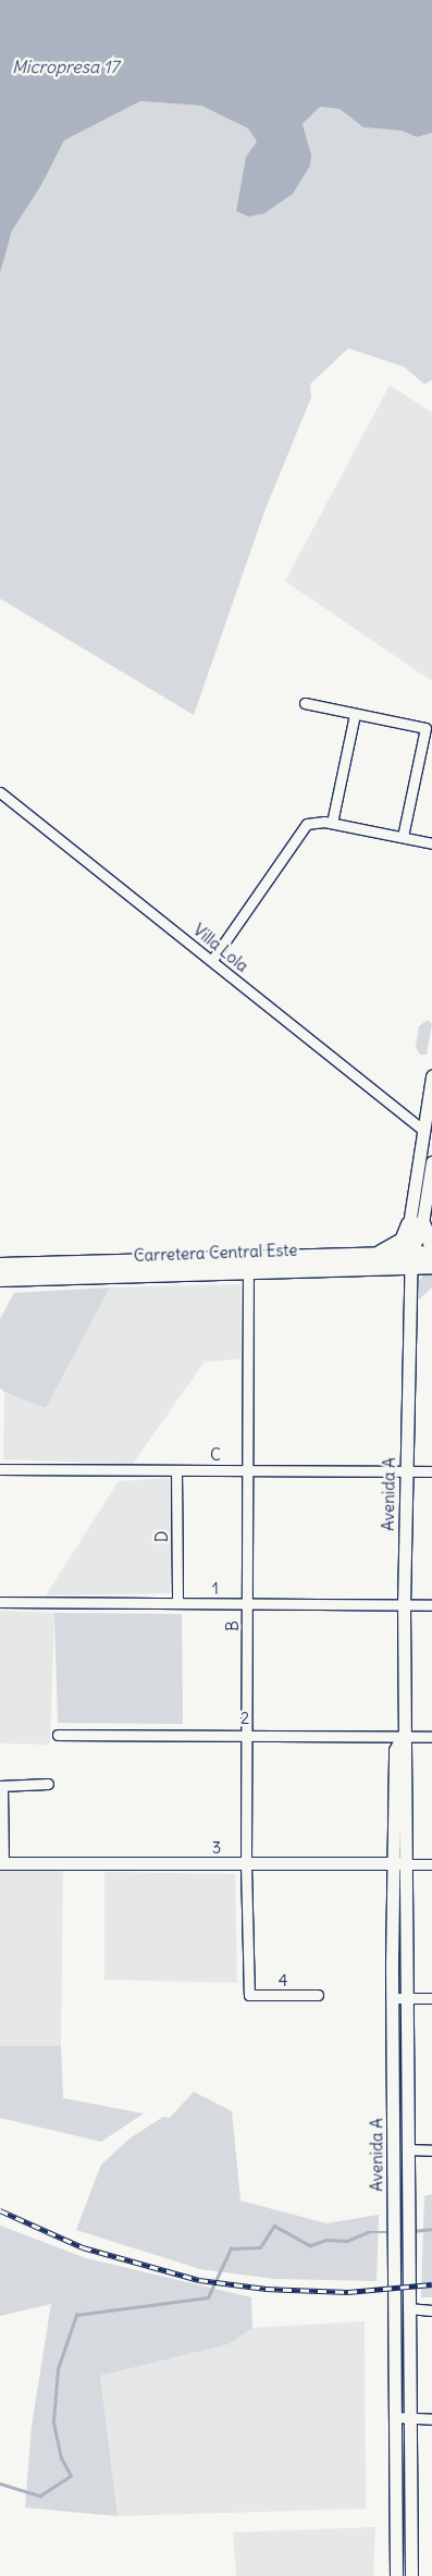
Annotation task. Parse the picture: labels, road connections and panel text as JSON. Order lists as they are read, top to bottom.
{
  "streets": {
    "main road": ["Carretera Central Este", "Avenida A", "3"],
    "street": [
      "Villa Lola",
      "C",
      "D",
      "1",
      "B",
      "2",
      "4"
    ]
  },
  "crossings": [
    ["Carretera Central Este", "Avenida A"],
    ["Carretera Central Este", "B"],
    ["C", "Avenida A"],
    ["C", "D"],
    ["C", "B"],
    ["Avenida A", "1"],
    ["Avenida A", "2"],
    ["Avenida A", "3"],
    ["D", "1"],
    ["1", "B"],
    ["B", "2"],
    ["B", "3"],
    ["B", "4"]
  ],
  "water": ["Micropresa 17"]
}
